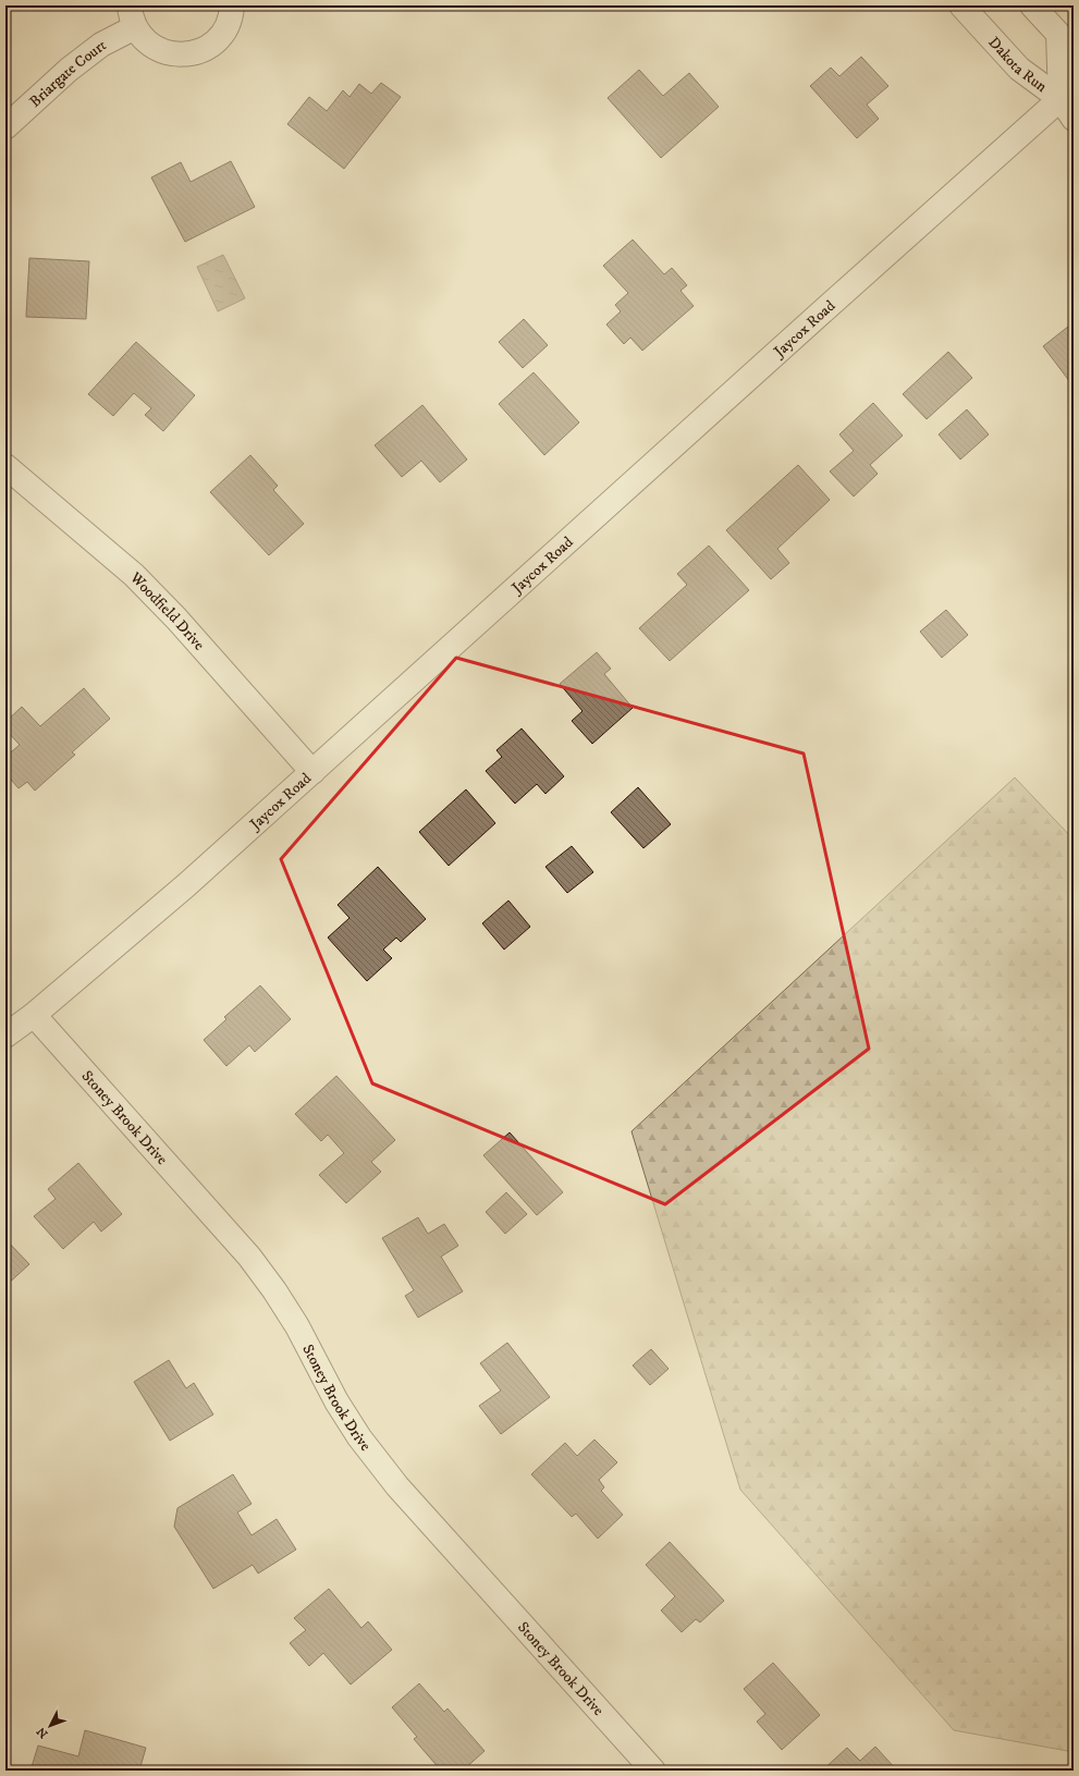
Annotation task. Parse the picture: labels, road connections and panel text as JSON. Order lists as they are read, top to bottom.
{
  "streets": {
    "street": [
      "Dakota Run",
      "Briargate Court",
      "Jaycox Road",
      "Woodfield Drive",
      "Stoney Brook Drive"
    ]
  },
  "crossings": [
    ["Dakota Run", "Jaycox Road"],
    ["Jaycox Road", "Woodfield Drive"],
    ["Jaycox Road", "Stoney Brook Drive"]
  ],
  "north": "bottom left"
}
